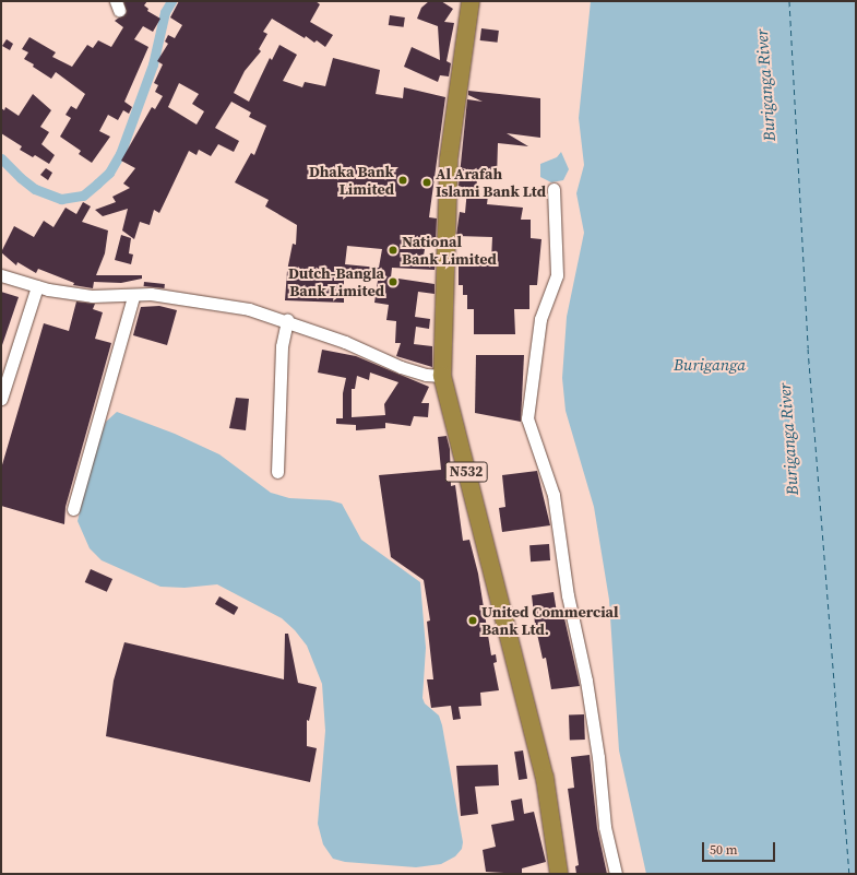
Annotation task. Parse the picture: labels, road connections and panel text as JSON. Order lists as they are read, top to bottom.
{
  "streets": {
    "highway": ["N532"]
  },
  "water": ["Buriganga River", "Buriganga"],
  "places": [
    "Dhaka Bank Limited",
    "Al Arafah Islami Bank Ltd",
    "National Bank Limited",
    "Dutch-Bangla Bank Limited",
    "United Commercial Bank Ltd."
  ],
  "scale_bar": "50 m"
}
